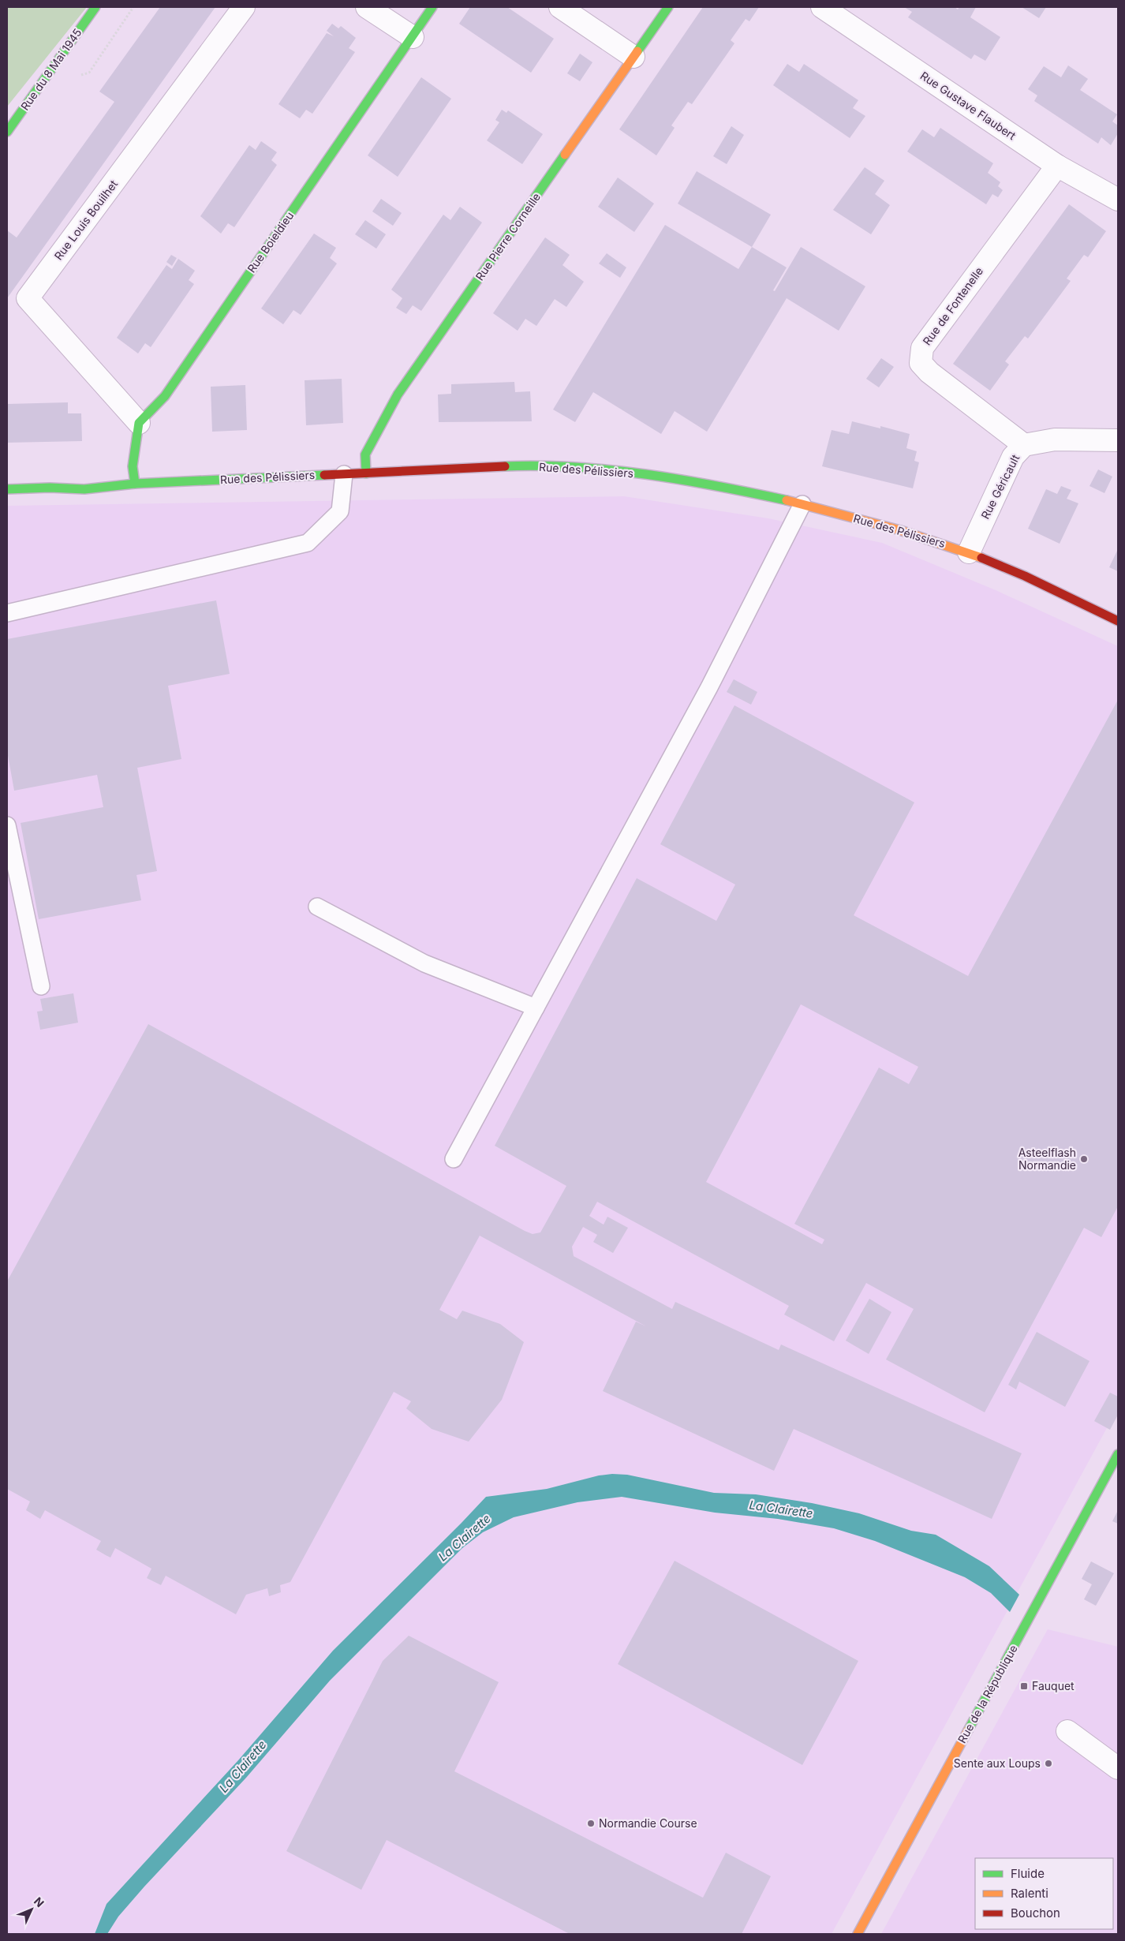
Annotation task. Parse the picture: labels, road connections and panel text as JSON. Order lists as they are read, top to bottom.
{
  "streets": {
    "street": [
      "Rue du 8 Mai 1945",
      "Rue Gustave Flaubert",
      "Rue Louis Bouilhet",
      "Rue Pierre Corneille",
      "Rue Boieldieu",
      "Rue de Fontenelle",
      "Rue des Pélissiers",
      "Rue Géricault",
      "Rue de la République"
    ]
  },
  "crossings": [
    ["Rue Gustave Flaubert", "Rue de Fontenelle"],
    ["Rue Louis Bouilhet", "Rue Boieldieu"],
    ["Rue Pierre Corneille", "Rue des Pélissiers"],
    ["Rue de Fontenelle", "Rue Géricault"],
    ["Rue des Pélissiers", "Rue Géricault"]
  ],
  "water": ["La Clairette"],
  "places": {
    "other": ["Asteelflash Normandie", "Sente aux Loups", "Normandie Course"],
    "transit": ["Fauquet"]
  },
  "legend": ["Fluide", "Ralenti", "Bouchon"],
  "north": "top right"
}
